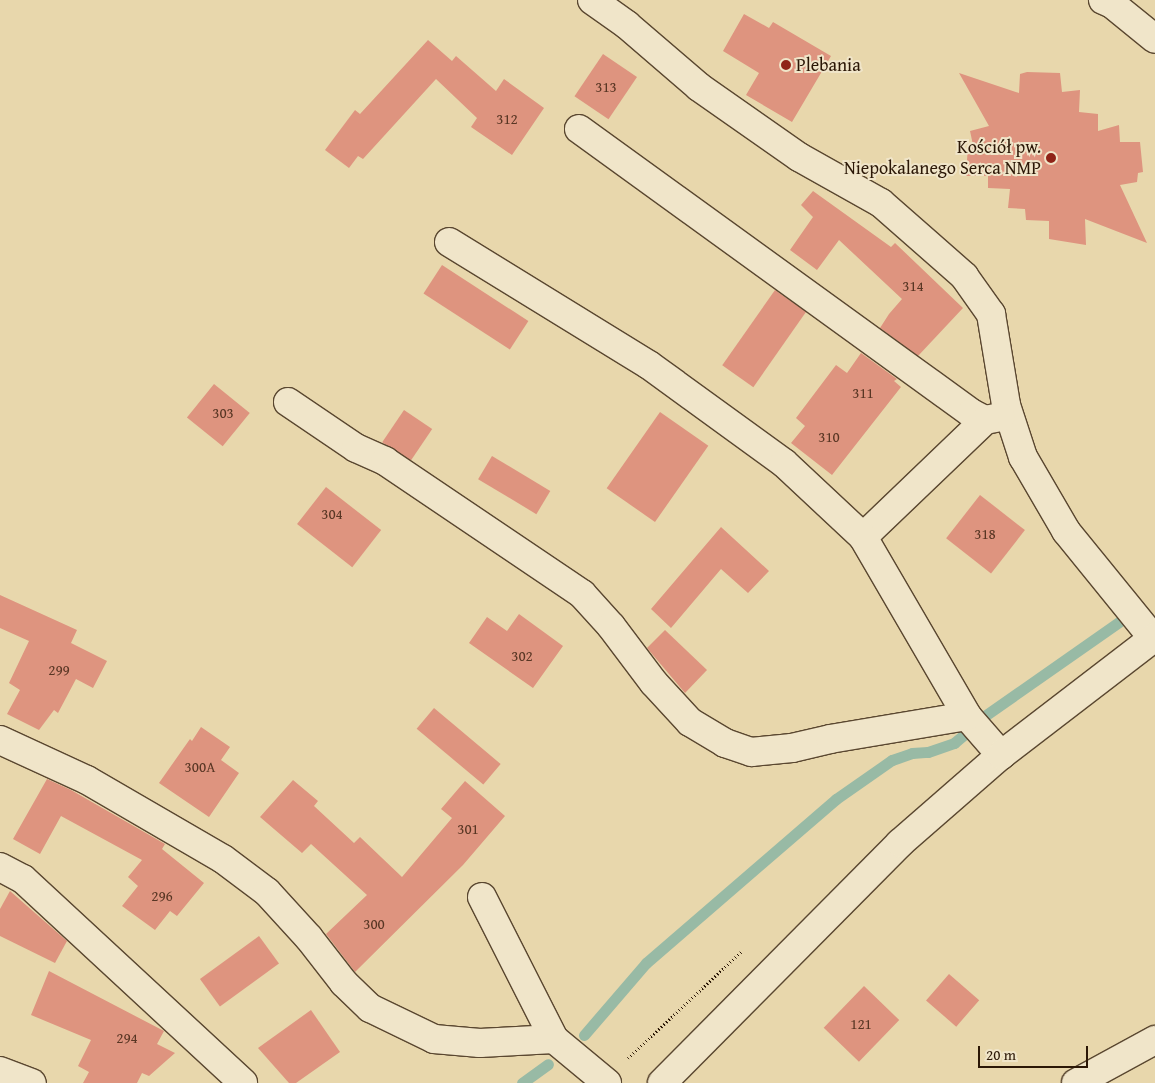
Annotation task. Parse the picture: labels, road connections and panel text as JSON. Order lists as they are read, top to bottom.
{
  "places": ["Plebania", "Kościół pw. Niepokalanego Serca NMP"],
  "house_numbers": [
    "313",
    "312",
    "314",
    "311",
    "303",
    "310",
    "304",
    "318",
    "302",
    "299",
    "300A",
    "301",
    "296",
    "300",
    "121",
    "294"
  ],
  "scale_bar": "20 m"
}
